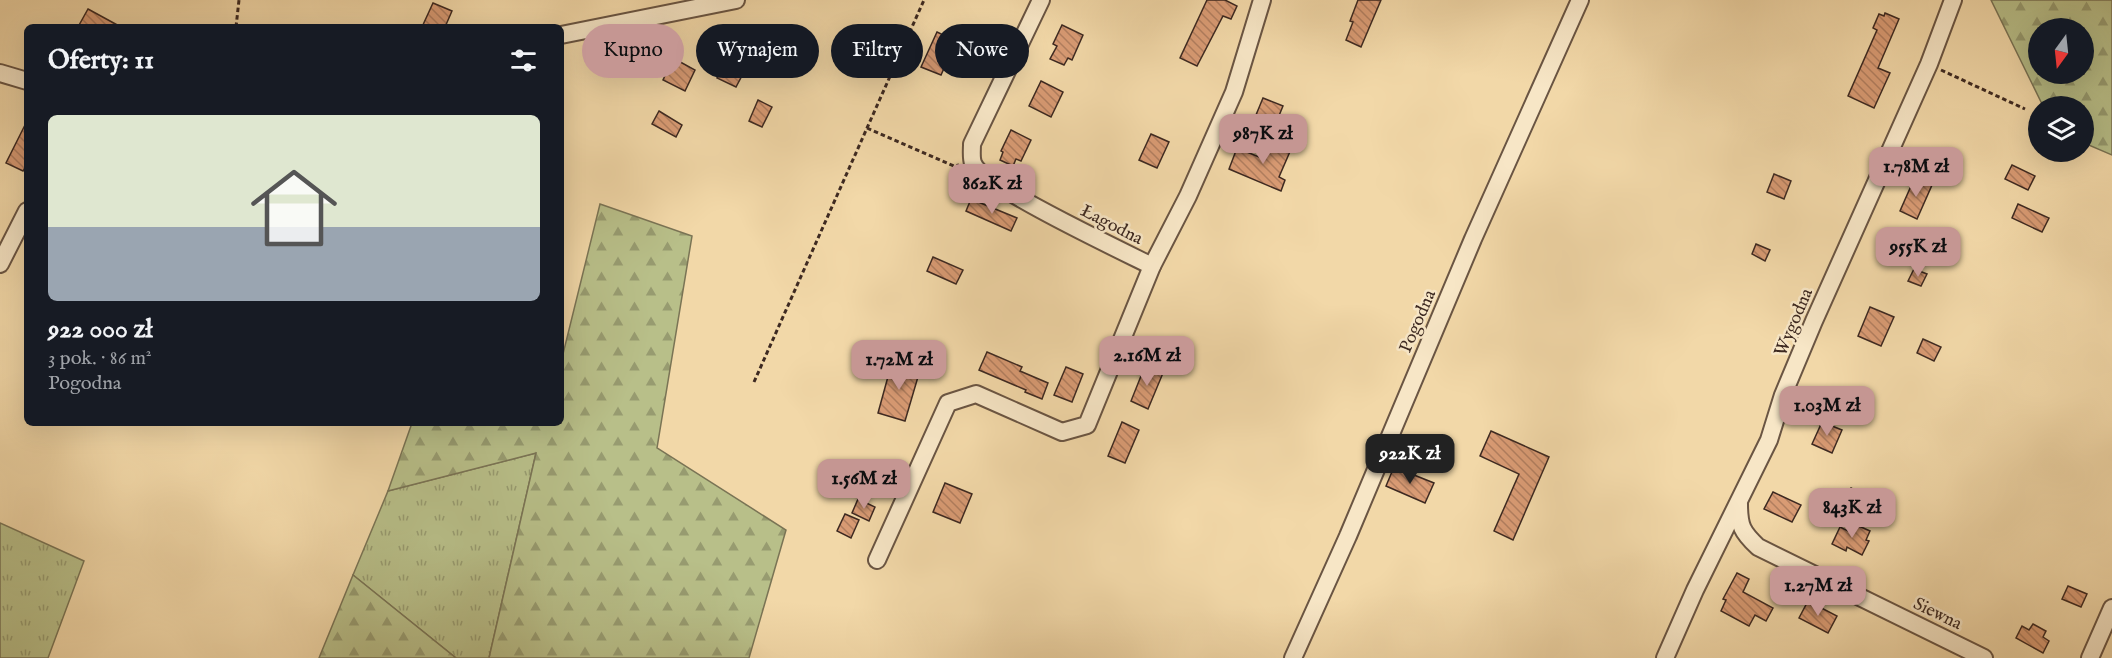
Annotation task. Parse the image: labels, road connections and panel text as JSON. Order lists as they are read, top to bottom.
{
  "streets": {
    "street": [
      "Łagodna",
      "Pogodna",
      "Wygodna",
      "Siewna"
    ]
  },
  "crossings": [
    ["Wygodna", "Siewna"]
  ],
  "north": "bottom",
  "page": {
    "chip": [
      "Kupno",
      "Wynajem",
      "Filtry",
      "Nowe"
    ],
    "heading": "Oferty: 11",
    "list": [
      {
        "name": "922 000 zł",
        "note": "3 pok. · 86 m² · Pogodna"
      }
    ],
    "price": [
      "987K zł",
      "1.78M zł",
      "862K zł",
      "955K zł",
      "2.16M zł",
      "1.72M zł",
      "1.03M zł",
      "922K zł",
      "1.56M zł",
      "843K zł",
      "1.27M zł"
    ]
  }
}
